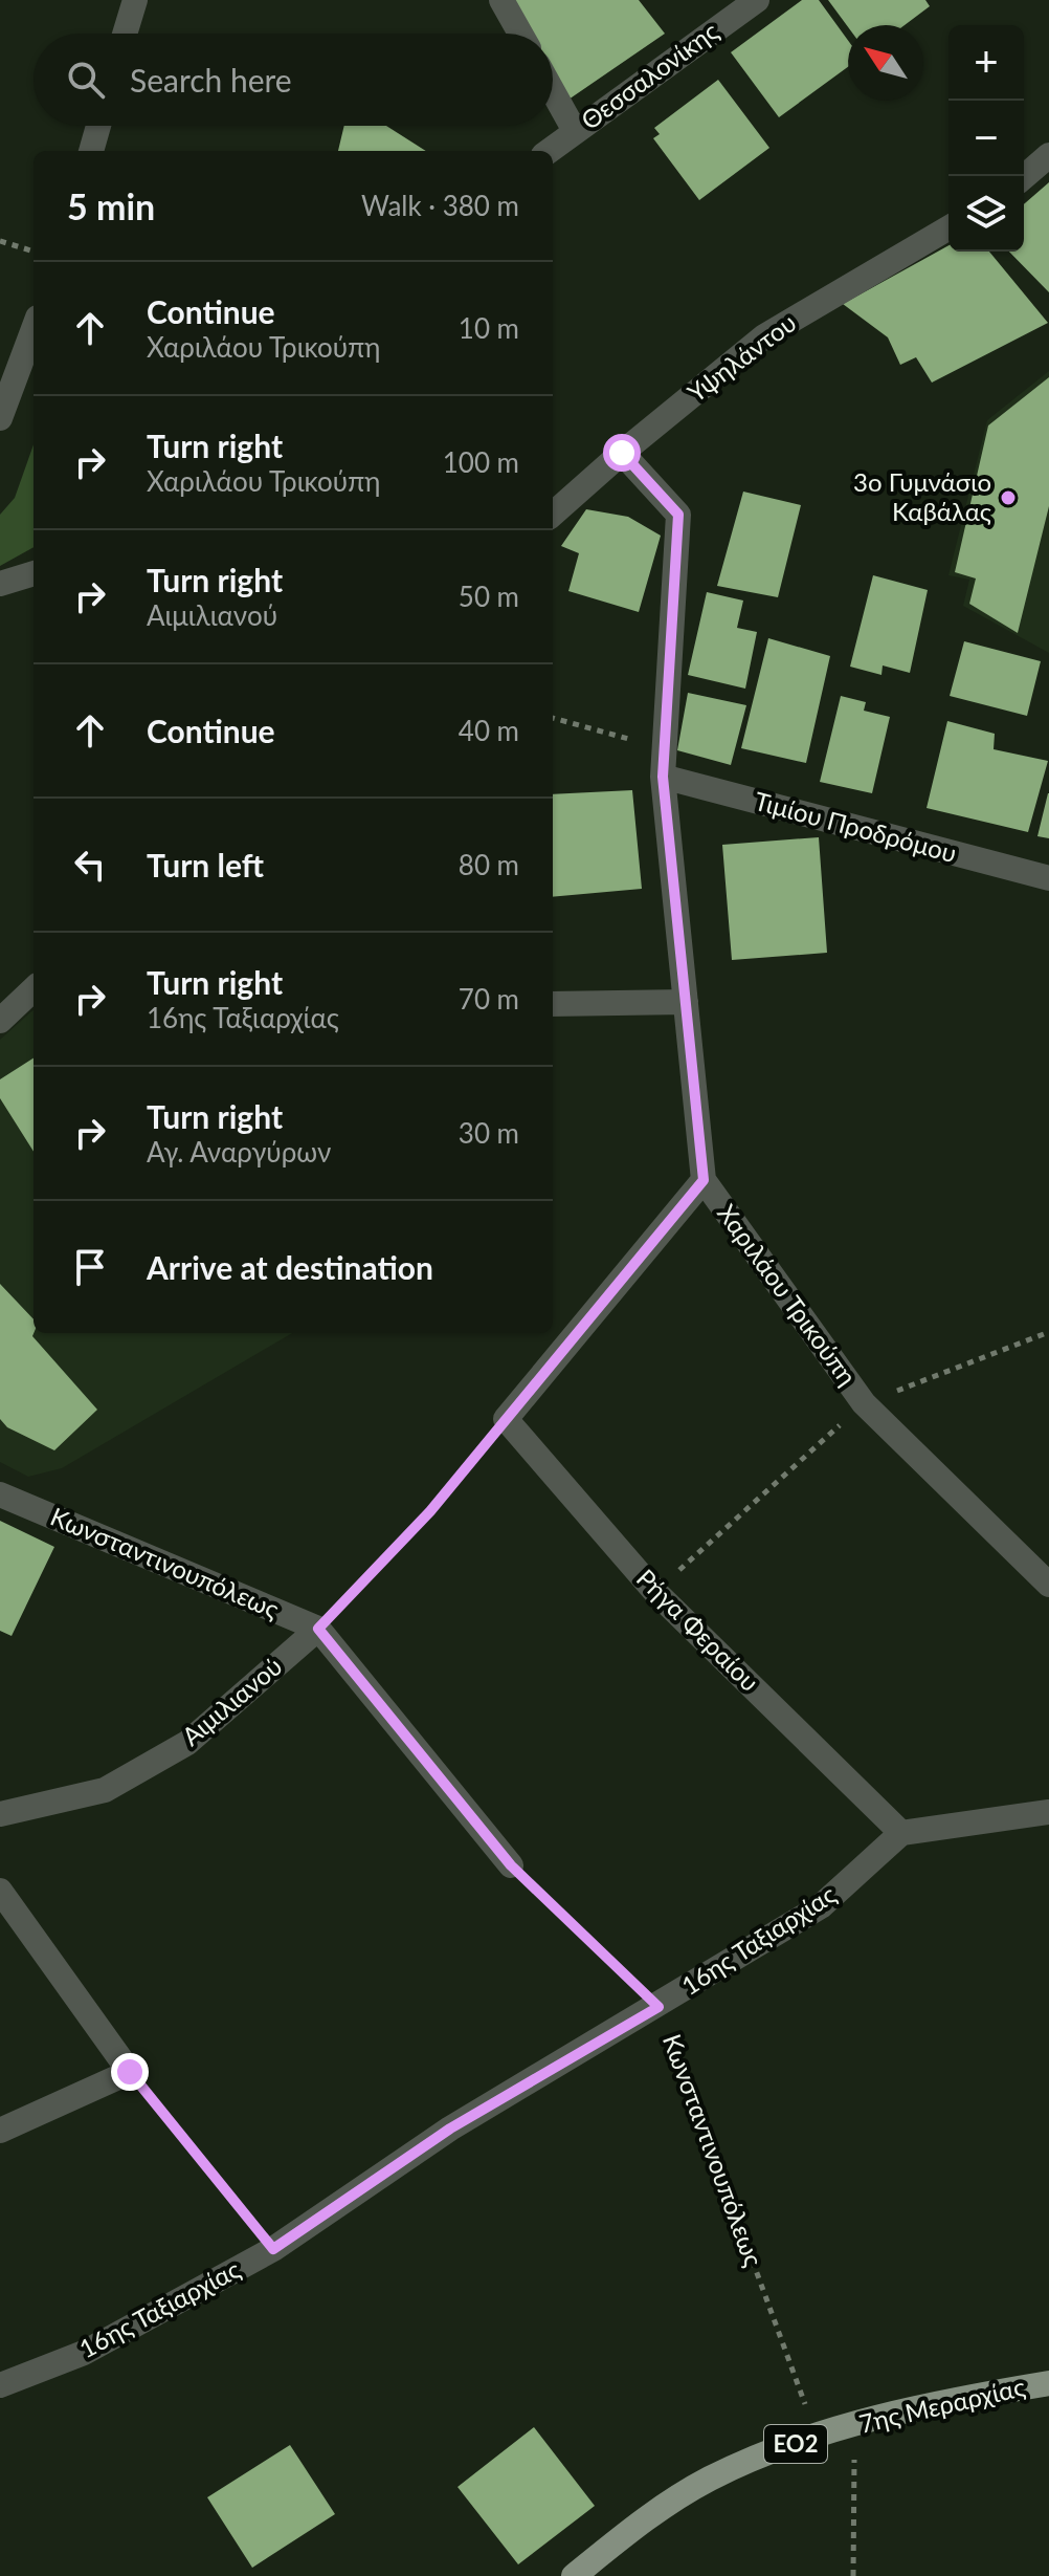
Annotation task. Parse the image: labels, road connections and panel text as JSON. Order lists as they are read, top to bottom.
{
  "streets": {
    "main road": ["7ης Μεραρχίας", "ΕΟ2"],
    "street": [
      "Θεσσαλονίκης",
      "Υψηλάντου",
      "Τιμίου Προδρόμου",
      "Χαριλάου Τρικούπη",
      "Κωνσταντινουπόλεως",
      "Ρήγα Φεραίου",
      "Αιμιλιανού",
      "16ης Ταξιαρχίας"
    ]
  },
  "crossings": [
    ["Υψηλάντου", "Χαριλάου Τρικούπη"],
    ["Τιμίου Προδρόμου", "Χαριλάου Τρικούπη"],
    ["Κωνσταντινουπόλεως", "Αιμιλιανού"],
    ["Κωνσταντινουπόλεως", "16ης Ταξιαρχίας"],
    ["Κωνσταντινουπόλεως", "7ης Μεραρχίας"],
    ["Ρήγα Φεραίου", "16ης Ταξιαρχίας"]
  ],
  "places": ["3ο Γυμνάσιο Καβάλας"],
  "north": "top left",
  "page": {
    "map_buttons": ["+", "−"],
    "search": "Search here",
    "heading": ["5 min", "Walk · 380 m"],
    "list": [
      ["Continue", "Χαριλάου Τρικούπη", "10 m"],
      ["Turn right", "Χαριλάου Τρικούπη", "100 m"],
      ["Turn right", "Αιμιλιανού", "50 m"],
      ["Continue", "40 m"],
      ["Turn left", "80 m"],
      ["Turn right", "16ης Ταξιαρχίας", "70 m"],
      ["Turn right", "Αγ. Αναργύρων", "30 m"],
      "Arrive at destination"
    ]
  }
}
